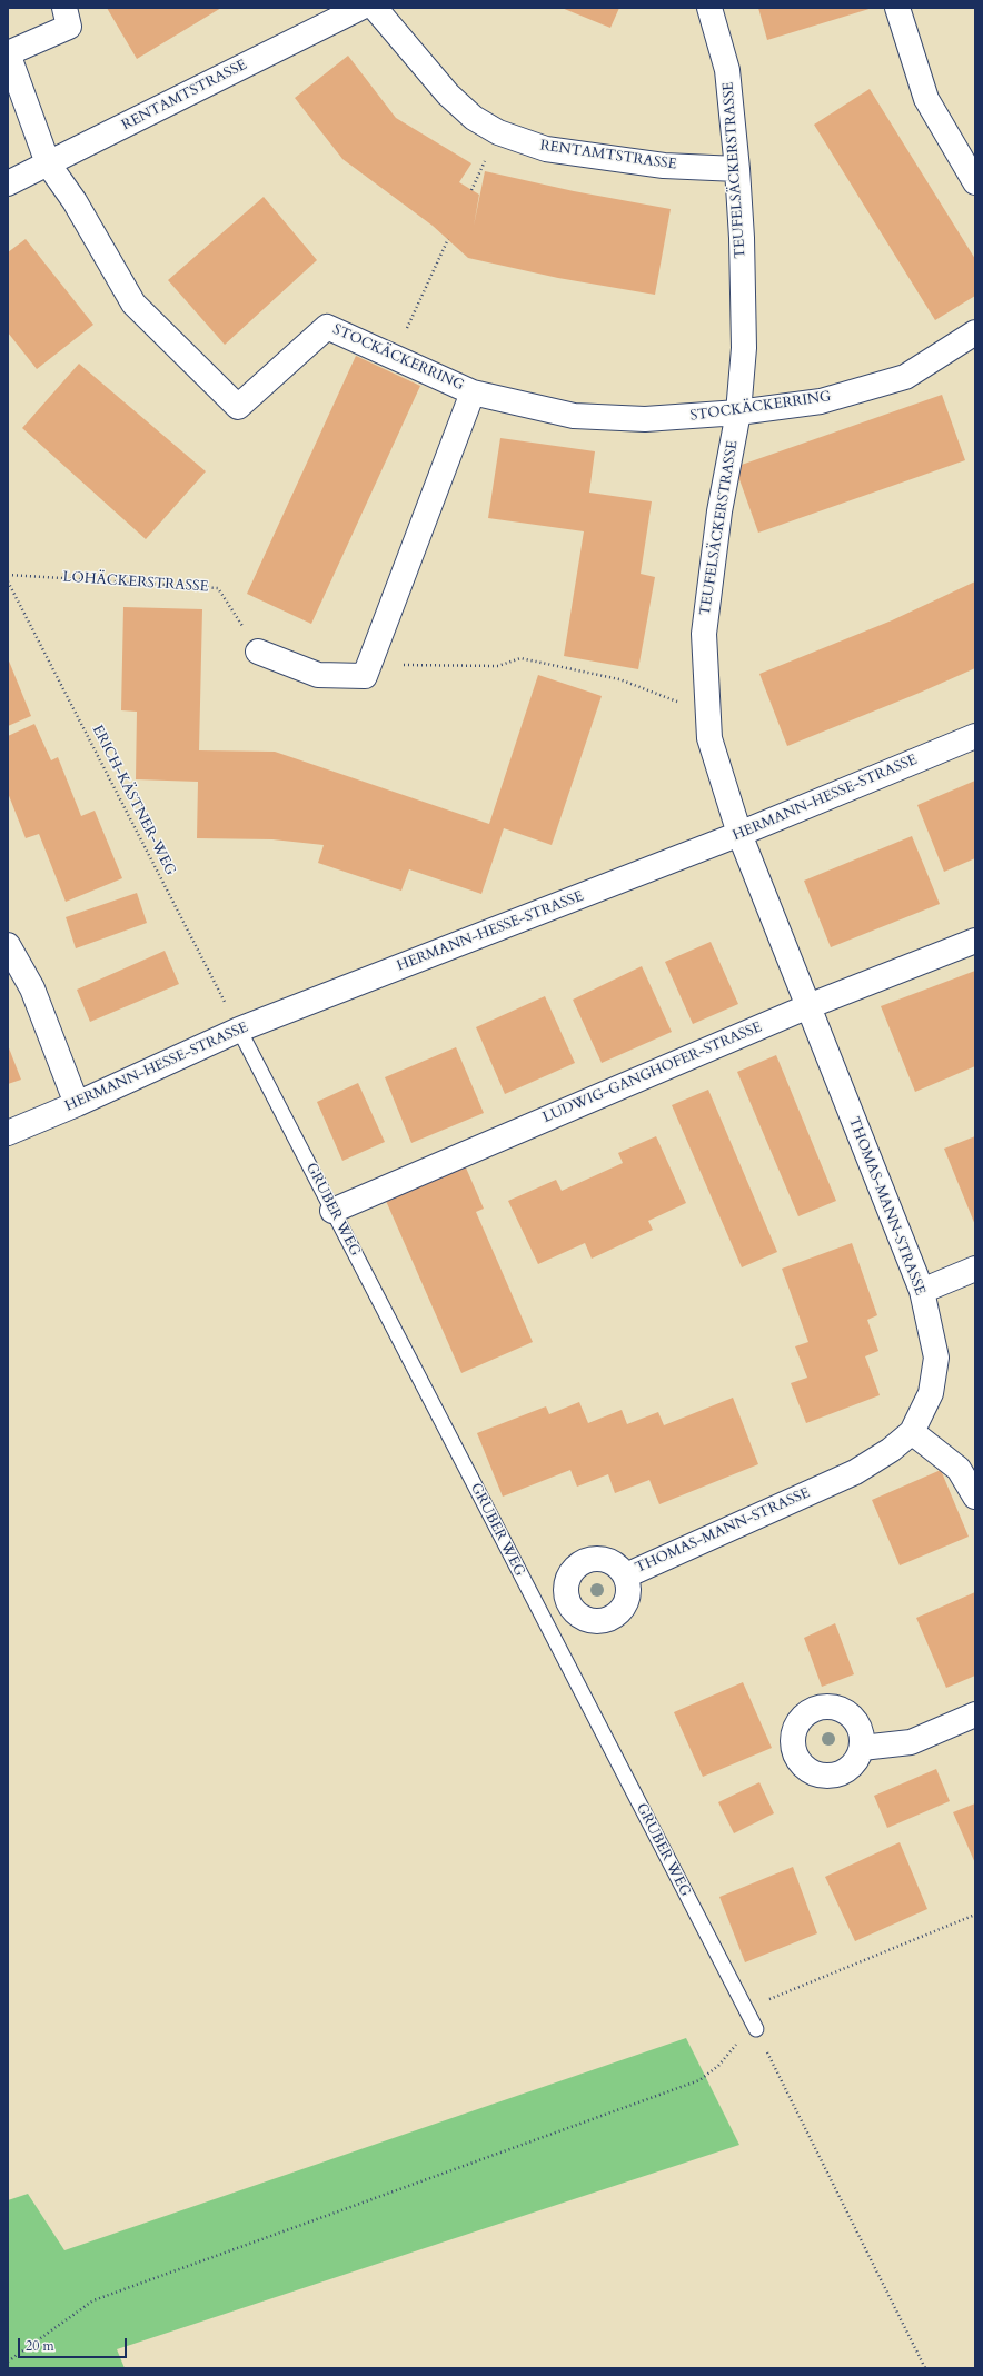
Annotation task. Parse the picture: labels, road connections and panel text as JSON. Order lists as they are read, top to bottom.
{
  "streets": {
    "street": [
      "RENTAMTSTRASSE",
      "TEUFELSÄCKERSTRASSE",
      "STOCKÄCKERRING",
      "HERMANN-HESSE-STRASSE",
      "LUDWIG-GANGHOFER-STRASSE",
      "THOMAS-MANN-STRASSE"
    ],
    "lane": ["GRUBER WEG"],
    "path": ["LOHÄCKERSTRASSE", "ERICH-KÄSTNER-WEG"]
  },
  "crossings": [
    ["RENTAMTSTRASSE", "TEUFELSÄCKERSTRASSE"],
    ["RENTAMTSTRASSE", "STOCKÄCKERRING"],
    ["TEUFELSÄCKERSTRASSE", "STOCKÄCKERRING"],
    ["TEUFELSÄCKERSTRASSE", "HERMANN-HESSE-STRASSE"],
    ["TEUFELSÄCKERSTRASSE", "THOMAS-MANN-STRASSE"],
    ["HERMANN-HESSE-STRASSE", "ERICH-KÄSTNER-WEG"],
    ["HERMANN-HESSE-STRASSE", "THOMAS-MANN-STRASSE"],
    ["HERMANN-HESSE-STRASSE", "GRUBER WEG"],
    ["ERICH-KÄSTNER-WEG", "GRUBER WEG"],
    ["LUDWIG-GANGHOFER-STRASSE", "THOMAS-MANN-STRASSE"],
    ["LUDWIG-GANGHOFER-STRASSE", "GRUBER WEG"]
  ],
  "scale_bar": "20 m"
}
